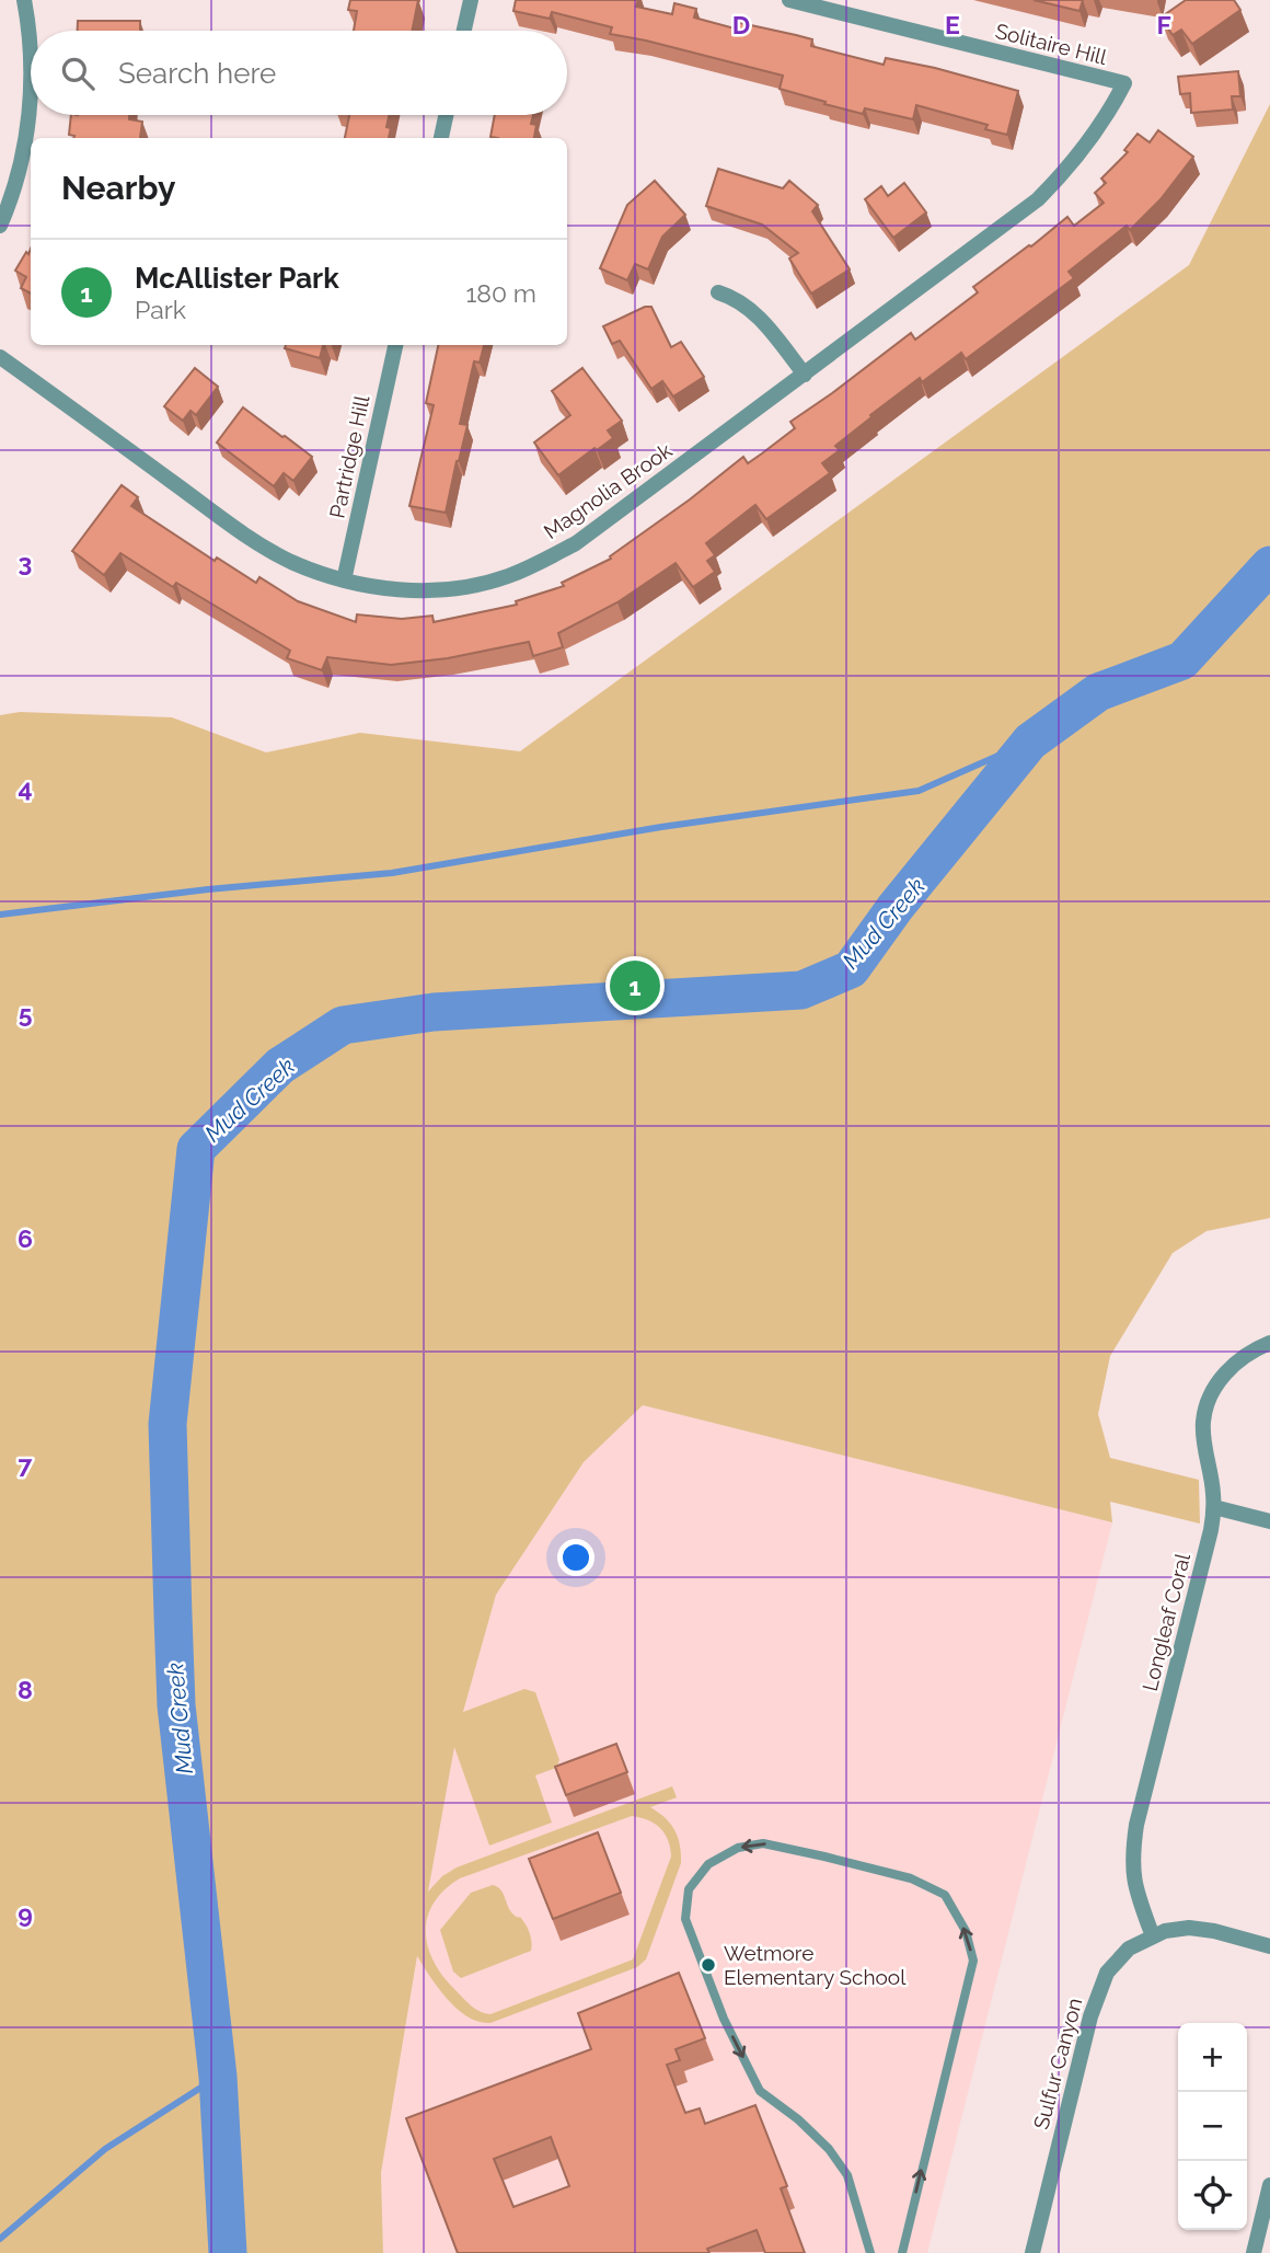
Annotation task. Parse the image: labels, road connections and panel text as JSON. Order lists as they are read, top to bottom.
{
  "streets": {
    "street": [
      "Solitaire Hill",
      "Partridge Hill",
      "Magnolia Brook",
      "Longleaf Coral",
      "Sulfur Canyon"
    ]
  },
  "crossings": [
    ["Solitaire Hill", "Magnolia Brook"],
    ["Partridge Hill", "Magnolia Brook"],
    ["Longleaf Coral", "Sulfur Canyon"]
  ],
  "water": ["Mud Creek"],
  "places": ["Wetmore Elementary School"],
  "page": {
    "search": "Search here",
    "heading": "Nearby",
    "list": [
      {
        "mark": "1",
        "name": "McAllister Park",
        "note": "Park",
        "value": "180 m"
      }
    ],
    "pins": "1",
    "map_buttons": ["+", "−"]
  },
  "grid": {
    "columns": ["D", "E", "F"],
    "rows": [
      "3",
      "4",
      "5",
      "6",
      "7",
      "8",
      "9"
    ]
  }
}
